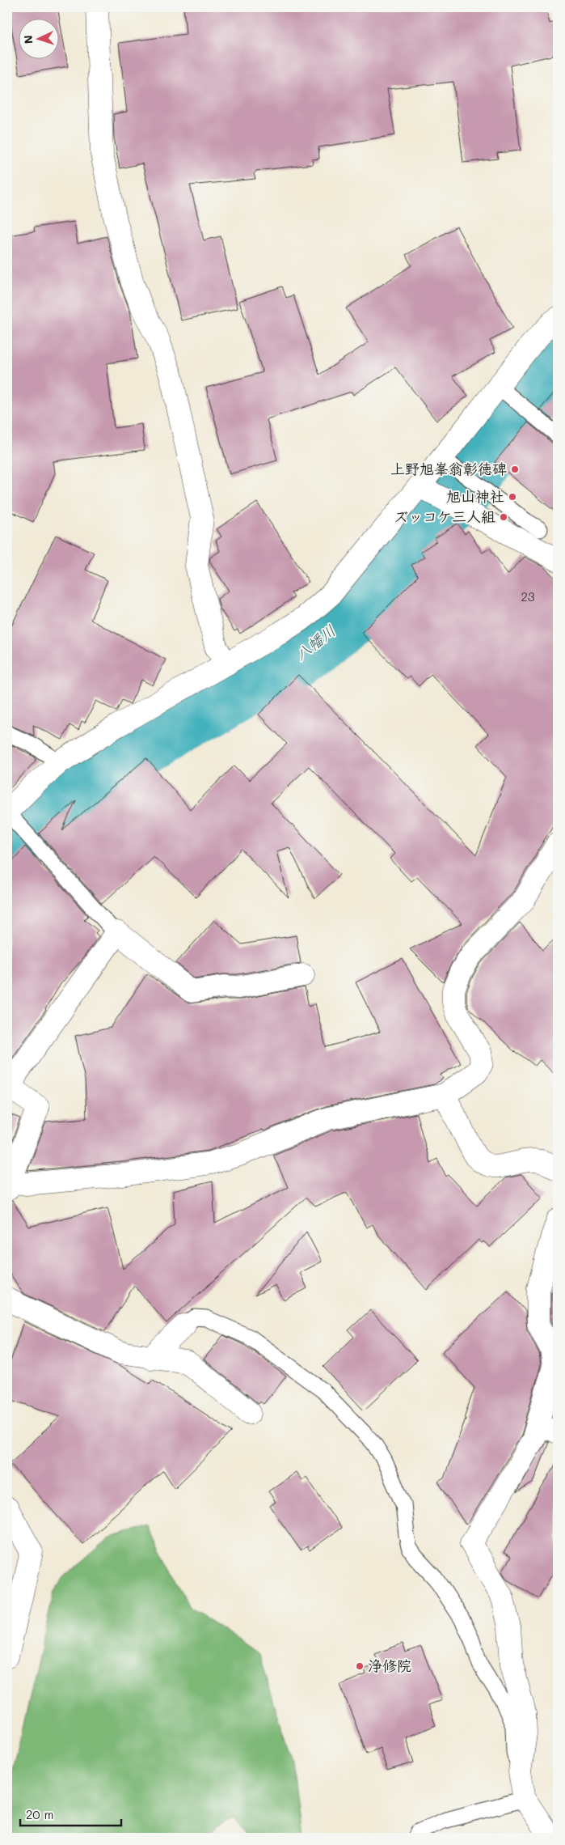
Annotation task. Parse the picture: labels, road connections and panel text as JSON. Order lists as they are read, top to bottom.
{
  "water": ["八幡川"],
  "places": [
    "上野旭峯翁彰徳碑",
    "旭山神社",
    "ズッコケ三人組",
    "浄修院"
  ],
  "house_numbers": ["23"],
  "scale_bar": "20 m",
  "north": "left"
}
